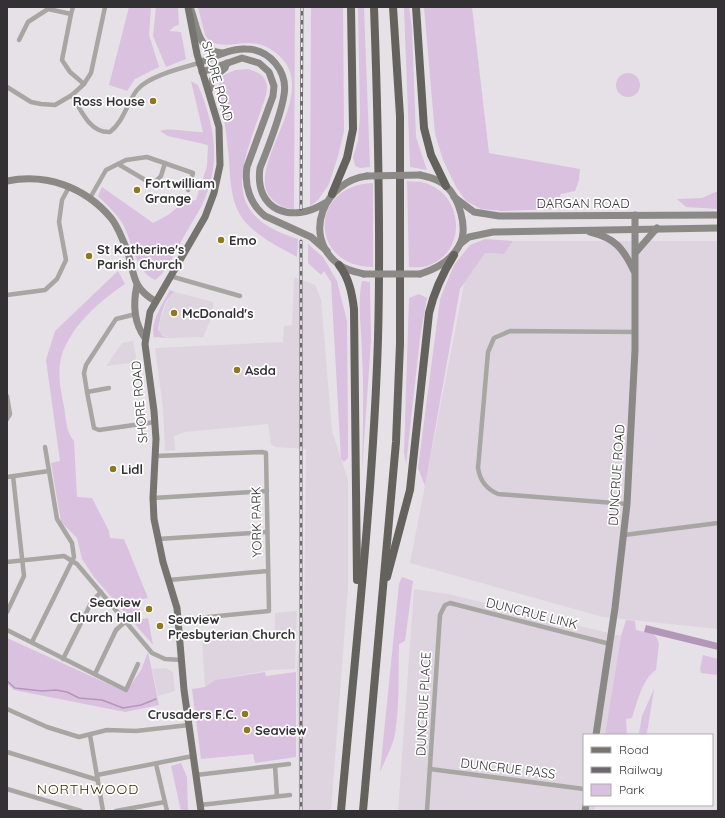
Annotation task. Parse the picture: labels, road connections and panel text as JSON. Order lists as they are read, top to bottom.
{
  "streets": {
    "main road": ["SHORE ROAD"],
    "street": [
      "DARGAN ROAD",
      "DUNCRUE ROAD",
      "YORK PARK",
      "DUNCRUE LINK",
      "DUNCRUE PLACE",
      "DUNCRUE PASS"
    ]
  },
  "crossings": [
    ["SHORE ROAD", "YORK PARK"],
    ["DARGAN ROAD", "DUNCRUE ROAD"],
    ["DUNCRUE ROAD", "DUNCRUE LINK"],
    ["DUNCRUE LINK", "DUNCRUE PLACE"],
    ["DUNCRUE PLACE", "DUNCRUE PASS"]
  ],
  "districts": ["NORTHWOOD"],
  "places": [
    "Ross House",
    "Fortwilliam Grange",
    "Emo",
    "St Katherine's Parish Church",
    "McDonald's",
    "Asda",
    "Lidl",
    "Seaview Church Hall",
    "Seaview Presbyterian Church",
    "Crusaders F.C.",
    "Seaview"
  ],
  "legend": ["Road", "Railway", "Park"]
}
